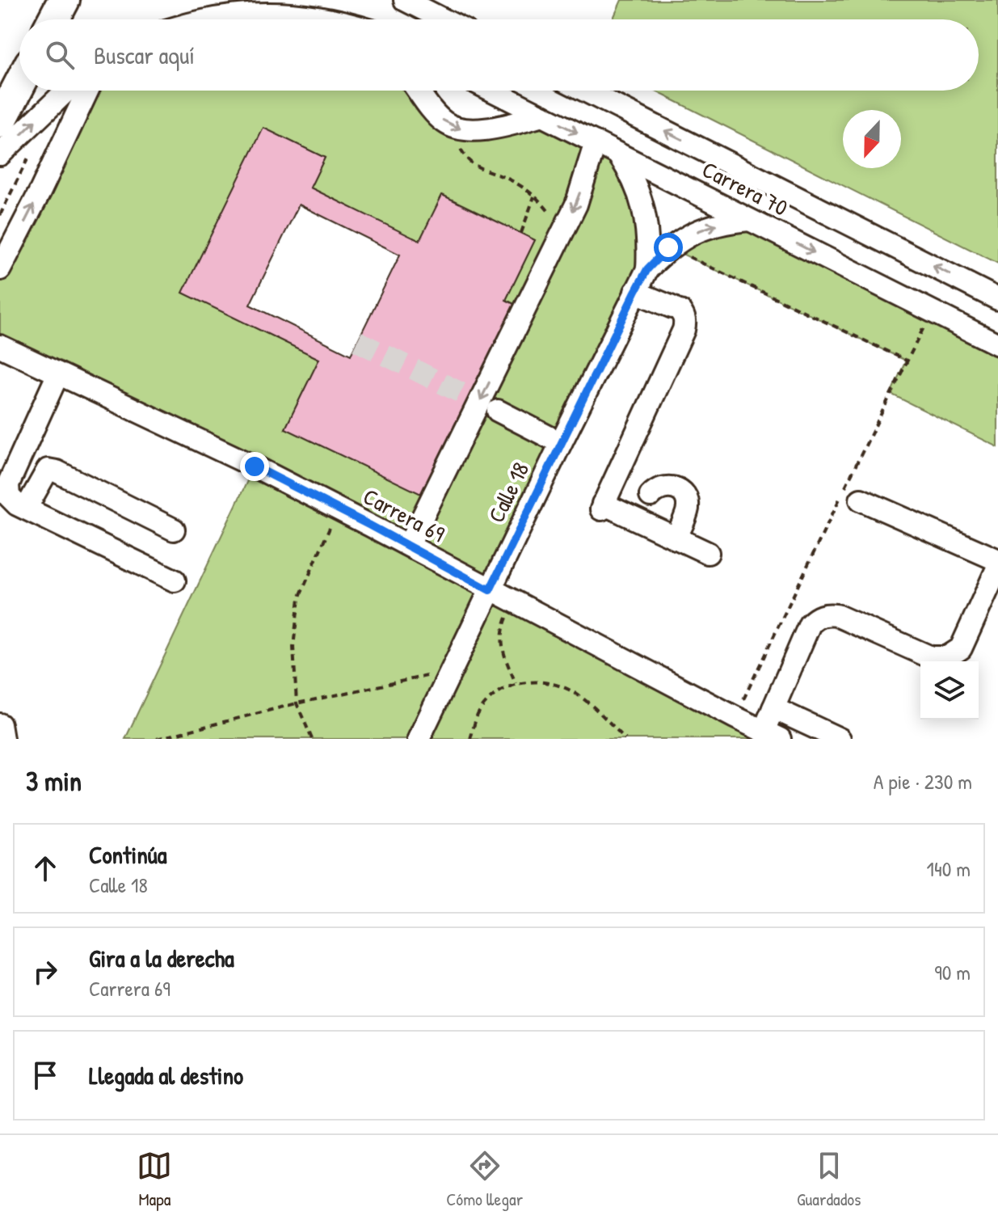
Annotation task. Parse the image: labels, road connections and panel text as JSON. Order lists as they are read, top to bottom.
{
  "streets": {
    "street": ["Carrera 70", "Calle 18", "Carrera 69"]
  },
  "crossings": [
    ["Carrera 70", "Calle 18"],
    ["Calle 18", "Carrera 69"]
  ],
  "north": "bottom",
  "page": {
    "search": "Buscar aquí",
    "heading": ["3 min", "A pie · 230 m"],
    "list": [
      ["Continúa", "Calle 18", "140 m"],
      ["Gira a la derecha", "Carrera 69", "90 m"],
      "Llegada al destino"
    ],
    "nav": ["Mapa", "Cómo llegar", "Guardados"]
  }
}
